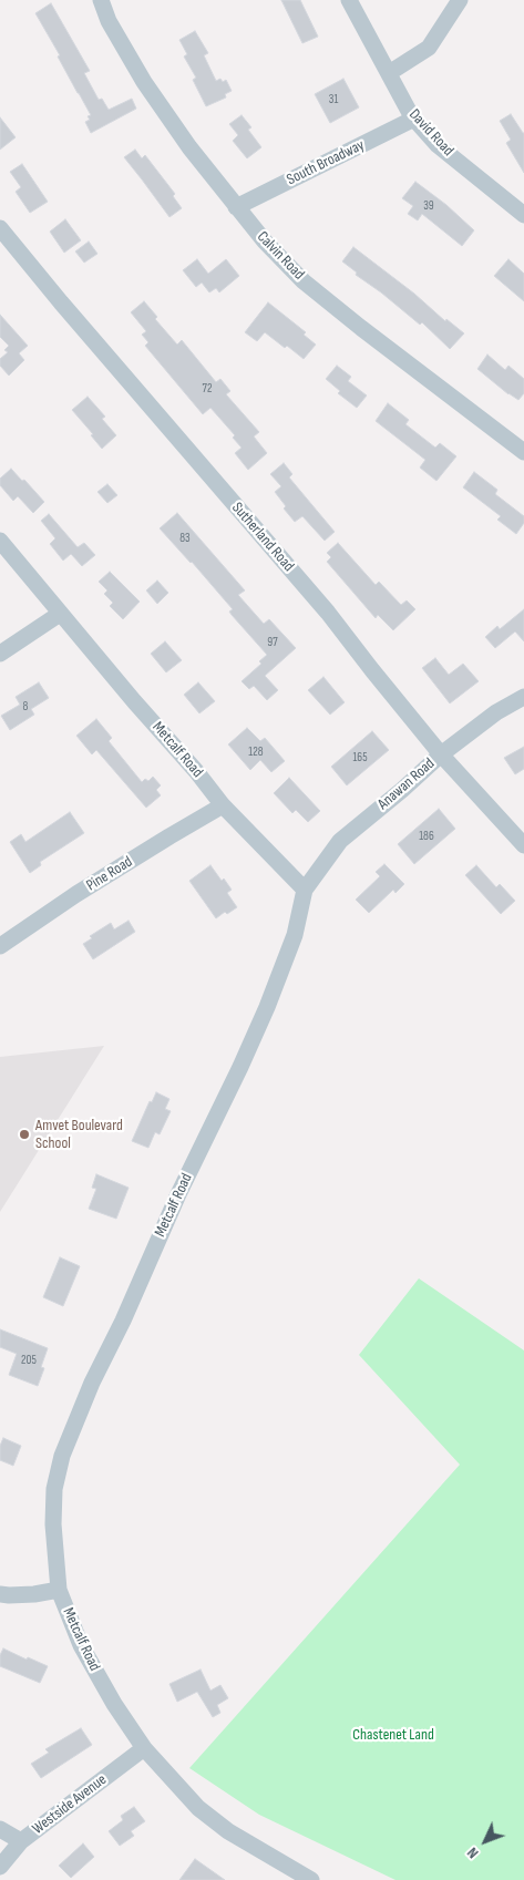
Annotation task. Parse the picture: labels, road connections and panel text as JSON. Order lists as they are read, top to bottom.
{
  "streets": {
    "street": [
      "David Road",
      "South Broadway",
      "Calvin Road",
      "Sutherland Road",
      "Metcalf Road",
      "Anawan Road",
      "Pine Road",
      "Westside Avenue"
    ]
  },
  "crossings": [
    ["David Road", "South Broadway"],
    ["South Broadway", "Calvin Road"],
    ["Sutherland Road", "Anawan Road"],
    ["Metcalf Road", "Anawan Road"],
    ["Metcalf Road", "Pine Road"],
    ["Metcalf Road", "Westside Avenue"]
  ],
  "parks": ["Chastenet Land"],
  "places": ["Amvet Boulevard School"],
  "house_numbers": [
    "31",
    "39",
    "72",
    "83",
    "97",
    "8",
    "128",
    "165",
    "186",
    "205"
  ],
  "north": "bottom left"
}
